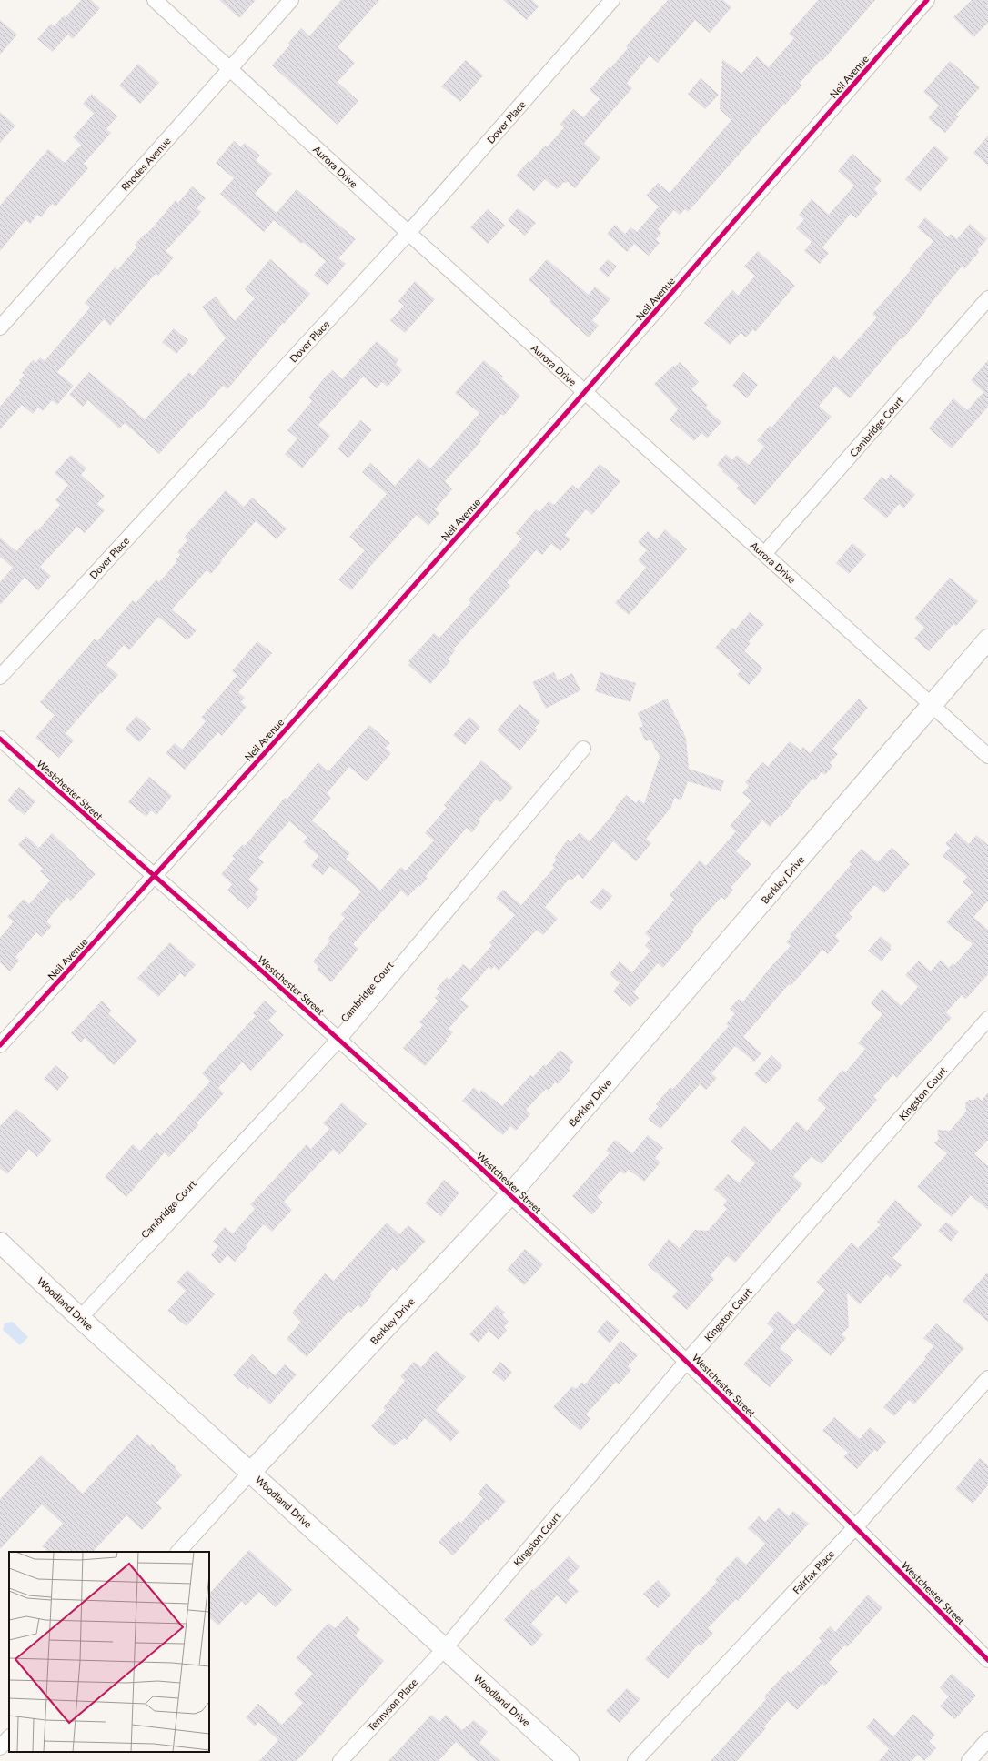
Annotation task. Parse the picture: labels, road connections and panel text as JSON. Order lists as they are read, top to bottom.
{
  "streets": {
    "street": [
      "Neil Avenue",
      "Dover Place",
      "Rhodes Avenue",
      "Aurora Drive",
      "Cambridge Court",
      "Westchester Street",
      "Berkley Drive",
      "Kingston Court",
      "Woodland Drive",
      "Fairfax Place",
      "Tennyson Place"
    ]
  },
  "crossings": [
    ["Neil Avenue", "Aurora Drive"],
    ["Neil Avenue", "Westchester Street"],
    ["Dover Place", "Aurora Drive"],
    ["Rhodes Avenue", "Aurora Drive"],
    ["Aurora Drive", "Cambridge Court"],
    ["Aurora Drive", "Berkley Drive"],
    ["Cambridge Court", "Westchester Street"],
    ["Cambridge Court", "Woodland Drive"],
    ["Westchester Street", "Berkley Drive"],
    ["Westchester Street", "Kingston Court"],
    ["Westchester Street", "Fairfax Place"],
    ["Berkley Drive", "Woodland Drive"],
    ["Kingston Court", "Woodland Drive"],
    ["Kingston Court", "Tennyson Place"],
    ["Woodland Drive", "Tennyson Place"]
  ]
}
